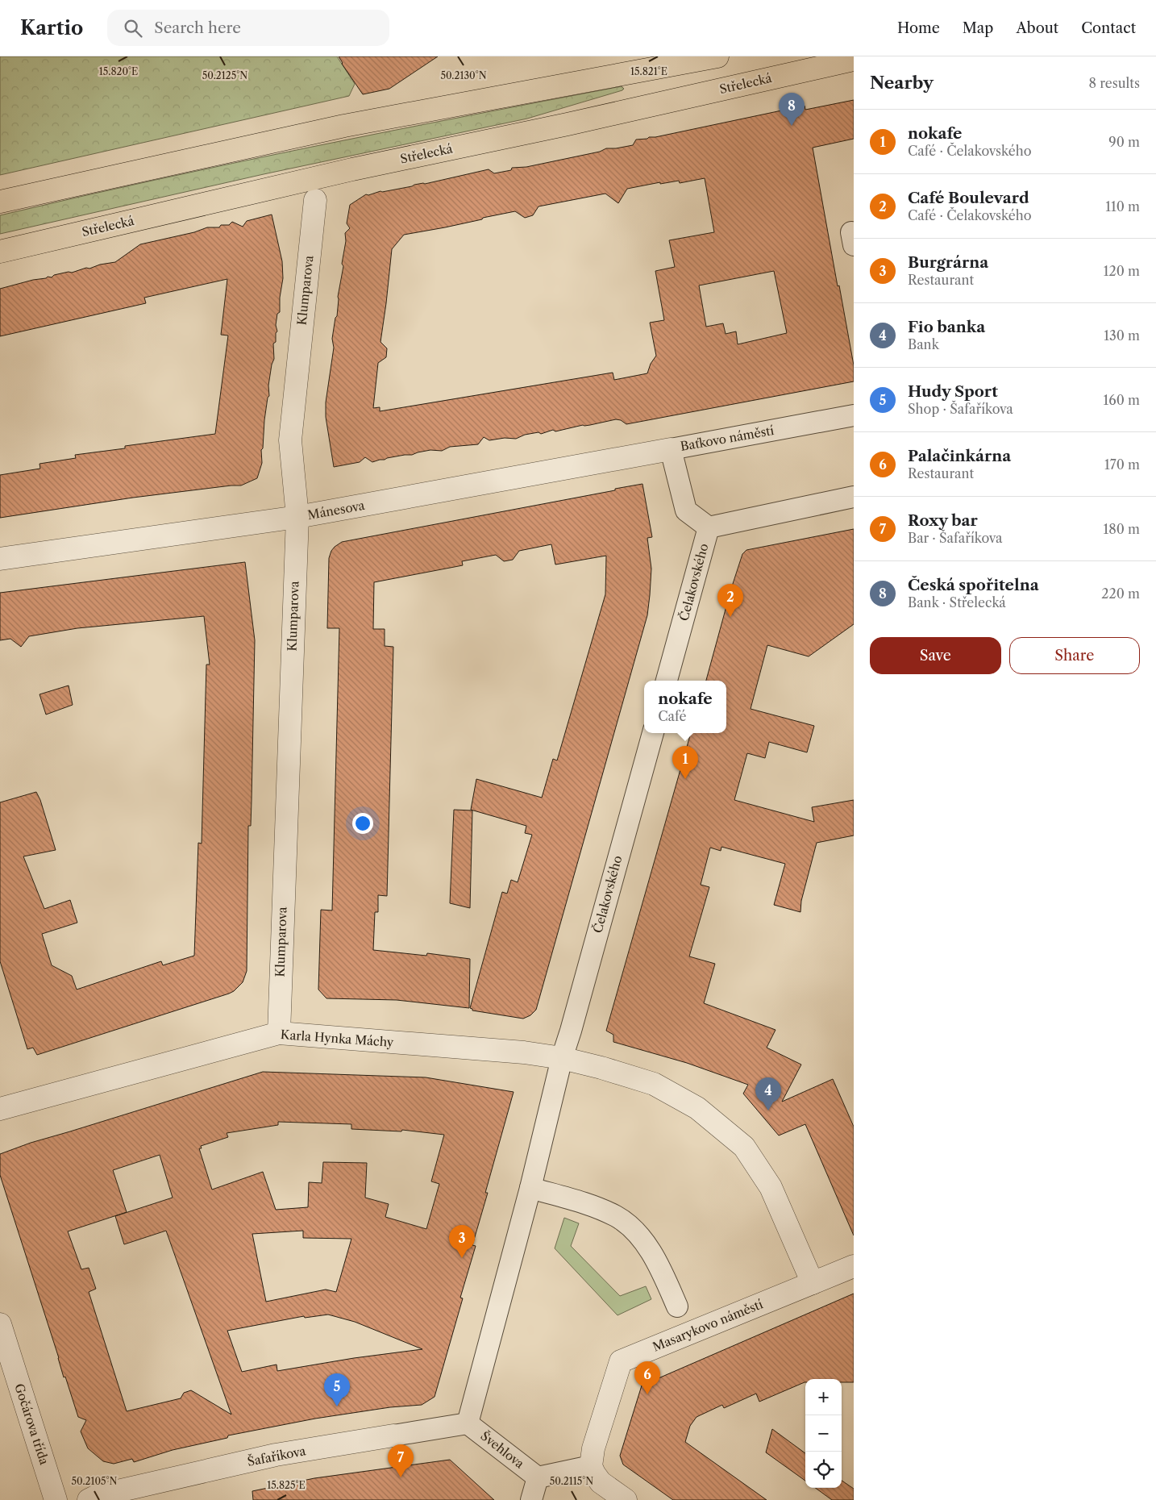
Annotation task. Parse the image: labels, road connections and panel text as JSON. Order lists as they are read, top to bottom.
{
  "streets": {
    "main road": ["Střelecká"],
    "street": [
      "Klumparova",
      "Baťkovo náměstí",
      "Mánesova",
      "Čelakovského",
      "Karla Hynka Máchy",
      "Masarykovo náměstí",
      "Gočárova třída",
      "Švehlova",
      "Šafaříkova"
    ]
  },
  "crossings": [
    ["Klumparova", "Mánesova"],
    ["Klumparova", "Karla Hynka Máchy"],
    ["Baťkovo náměstí", "Mánesova"],
    ["Baťkovo náměstí", "Čelakovského"],
    ["Čelakovského", "Karla Hynka Máchy"],
    ["Švehlova", "Šafaříkova"]
  ],
  "page": {
    "header": "Kartio",
    "search": "Search here",
    "nav": [
      "Home",
      "Map",
      "About",
      "Contact"
    ],
    "heading": ["Nearby", "8 results"],
    "pins": [
      "8",
      "2",
      "1",
      "4",
      "3",
      "6",
      "5",
      "7"
    ],
    "list": [
      {
        "mark": "1",
        "name": "nokafe",
        "note": "Café · Čelakovského",
        "value": "90 m"
      },
      {
        "mark": "2",
        "name": "Café Boulevard",
        "note": "Café · Čelakovského",
        "value": "110 m"
      },
      {
        "mark": "3",
        "name": "Burgrárna",
        "note": "Restaurant",
        "value": "120 m"
      },
      {
        "mark": "4",
        "name": "Fio banka",
        "note": "Bank",
        "value": "130 m"
      },
      {
        "mark": "5",
        "name": "Hudy Sport",
        "note": "Shop · Šafaříkova",
        "value": "160 m"
      },
      {
        "mark": "6",
        "name": "Palačinkárna",
        "note": "Restaurant",
        "value": "170 m"
      },
      {
        "mark": "7",
        "name": "Roxy bar",
        "note": "Bar · Šafaříkova",
        "value": "180 m"
      },
      {
        "mark": "8",
        "name": "Česká spořitelna",
        "note": "Bank · Střelecká",
        "value": "220 m"
      }
    ],
    "buttons": ["Save", "Share"],
    "popup": ["nokafe", "Café"],
    "map_buttons": ["+", "−"]
  },
  "coordinates": [
    "15.820°E",
    "15.821°E",
    "50.2125°N",
    "50.2130°N",
    "50.2105°N",
    "50.2115°N",
    "15.825°E"
  ]
}
